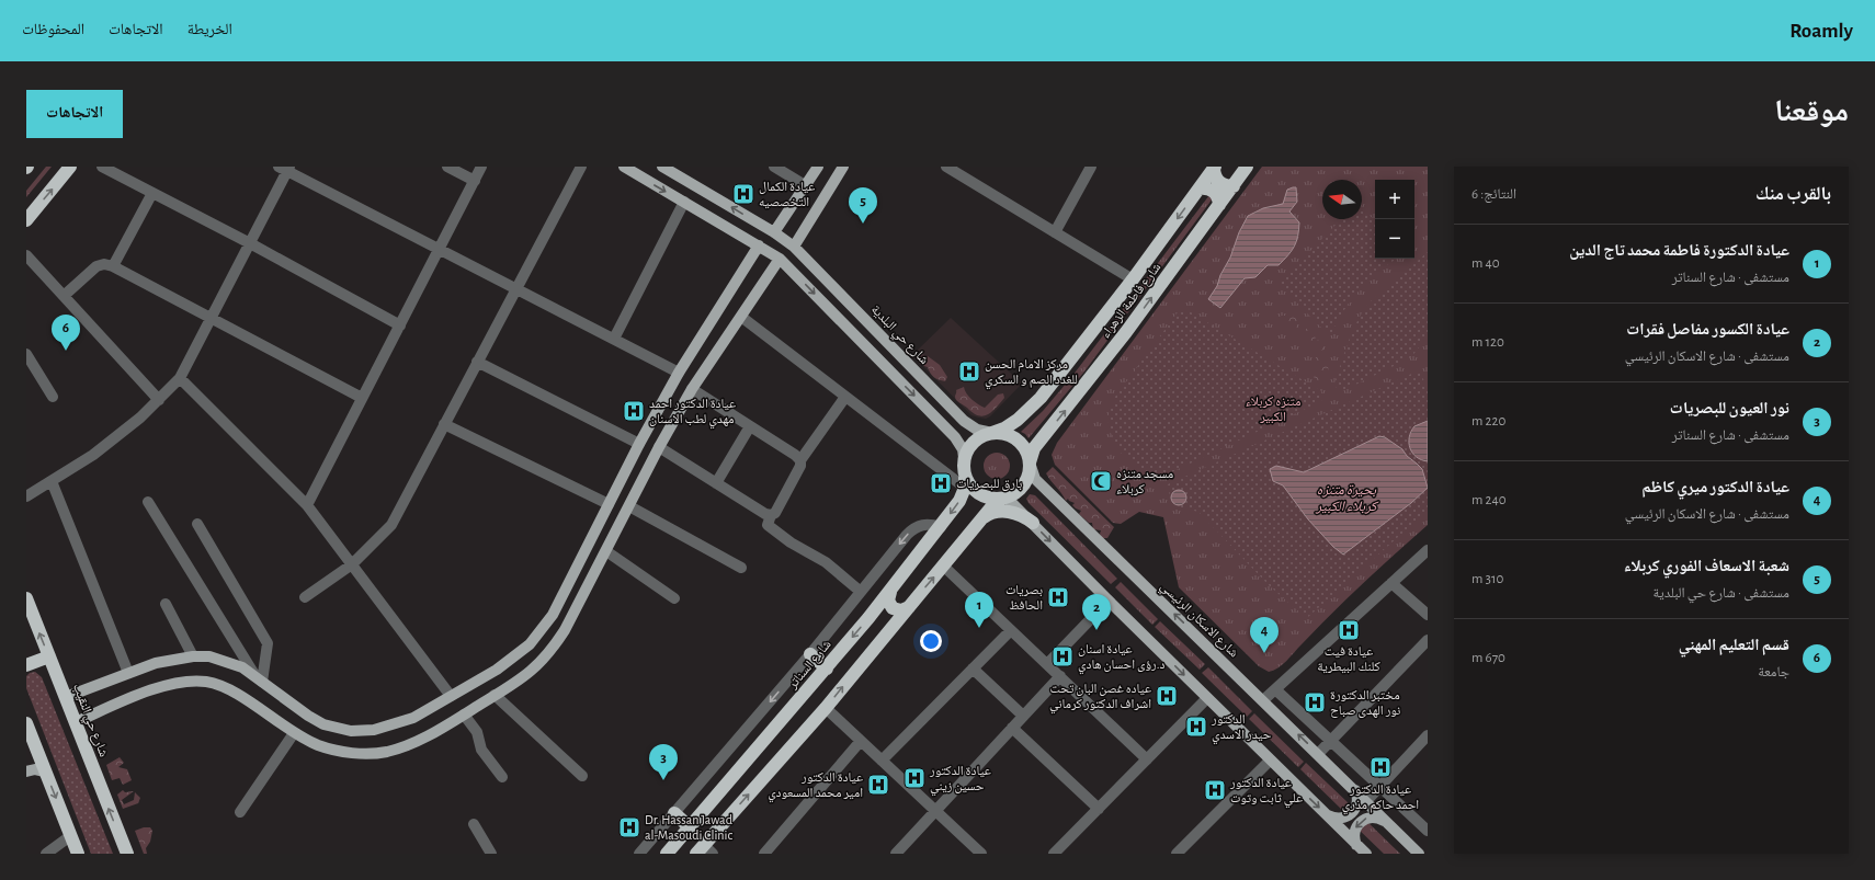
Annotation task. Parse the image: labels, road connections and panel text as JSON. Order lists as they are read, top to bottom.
{
  "streets": {
    "highway": ["شارع فاطمة الزهراء", "شارع السناتر", "شارع حي النقيب"],
    "main road": ["شارع حي البلدية", "شارع الاسكان الرئيسي"]
  },
  "crossings": [
    ["شارع فاطمة الزهراء", "شارع حي البلدية"],
    ["شارع فاطمة الزهراء", "شارع الاسكان الرئيسي"],
    ["شارع فاطمة الزهراء", "شارع السناتر"],
    ["شارع حي البلدية", "شارع الاسكان الرئيسي"],
    ["شارع حي البلدية", "شارع السناتر"],
    ["شارع الاسكان الرئيسي", "شارع السناتر"]
  ],
  "water": ["بحيرة متنزه كربلاء الكبير"],
  "parks": ["متنزه كربلاء الكبير"],
  "places": {
    "hospital": [
      "عيادة الكمال التخصصيه",
      "مركز الامام الحسن للغدد الصم و السكري",
      "عيادة الدكتور احمد مهدي لطب الاسنان",
      "بارق للبصريات",
      "بصريات الحافظ",
      "عيادة فيت كلنك البيطرية",
      "عيادة اسنان د.رؤى احسان هادي",
      "عياده غصن البان تحت اشراف الدكتور كرماني",
      "مختبر الدكتورة نور الهدى صباح",
      "الدكتور حيدر الاسدي",
      "عيادة الدكتور احمد حاكم مذري",
      "عيادة الدكتور حسين زيني",
      "عيادة الدكتور امير محمد المسعودي",
      "عيادة الدكتور علي ثابت وتوت",
      "Dr. Hassan Jawad al-Masoudi Clinic"
    ],
    "mosque": ["مسجد متنزه كربلاء"]
  },
  "north": "left",
  "page": {
    "header": "Roamly",
    "nav": ["الخريطة", "الاتجاهات", "المحفوظات"],
    "title": "موقعنا",
    "buttons": "الاتجاهات",
    "heading": ["بالقرب منك", "النتائج: 6"],
    "map_buttons": ["+", "−"],
    "pins": [
      "5",
      "6",
      "1",
      "2",
      "4",
      "3"
    ],
    "list": [
      {
        "mark": "1",
        "name": "عيادة الدكتورة فاطمة محمد تاج الدين",
        "note": "مستشفى · شارع السناتر",
        "value": "40 m"
      },
      {
        "mark": "2",
        "name": "عيادة الكسور مفاصل فقرات",
        "note": "مستشفى · شارع الاسكان الرئيسي",
        "value": "120 m"
      },
      {
        "mark": "3",
        "name": "نور العيون للبصريات",
        "note": "مستشفى · شارع السناتر",
        "value": "220 m"
      },
      {
        "mark": "4",
        "name": "عيادة الدكتور ميري كاظم",
        "note": "مستشفى · شارع الاسكان الرئيسي",
        "value": "240 m"
      },
      {
        "mark": "5",
        "name": "شعبة الاسعاف الفوري كربلاء",
        "note": "مستشفى · شارع حي البلدية",
        "value": "310 m"
      },
      {
        "mark": "6",
        "name": "قسم التعليم المهني",
        "note": "جامعة",
        "value": "670 m"
      }
    ]
  }
}
